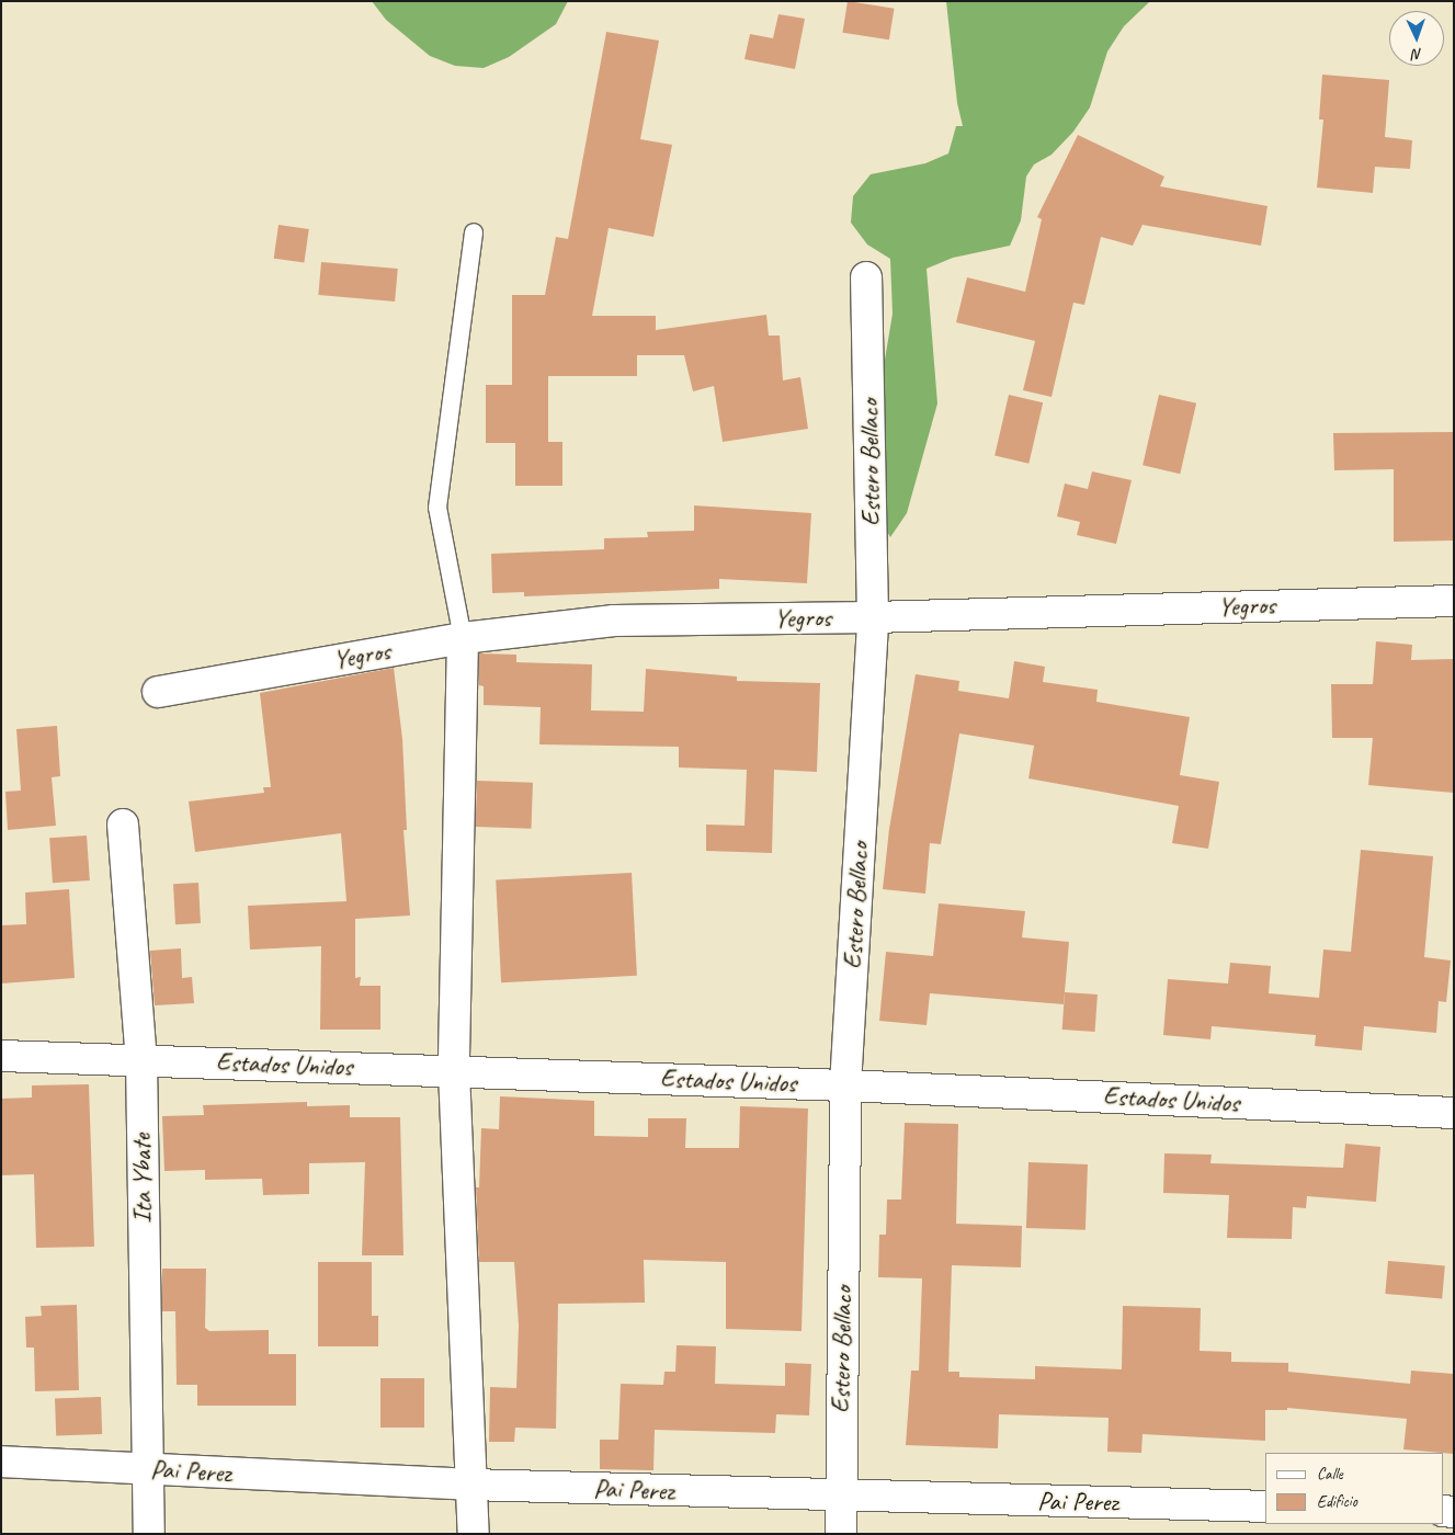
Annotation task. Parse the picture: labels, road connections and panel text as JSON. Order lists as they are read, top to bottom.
{
  "streets": {
    "street": [
      "Estero Bellaco",
      "Yegros",
      "Estados Unidos",
      "Ita Ybate",
      "Pai Perez"
    ]
  },
  "crossings": [
    ["Estero Bellaco", "Yegros"],
    ["Estero Bellaco", "Estados Unidos"],
    ["Estero Bellaco", "Pai Perez"],
    ["Estados Unidos", "Ita Ybate"],
    ["Ita Ybate", "Pai Perez"]
  ],
  "legend": ["Calle", "Edificio"],
  "north": "bottom"
}
